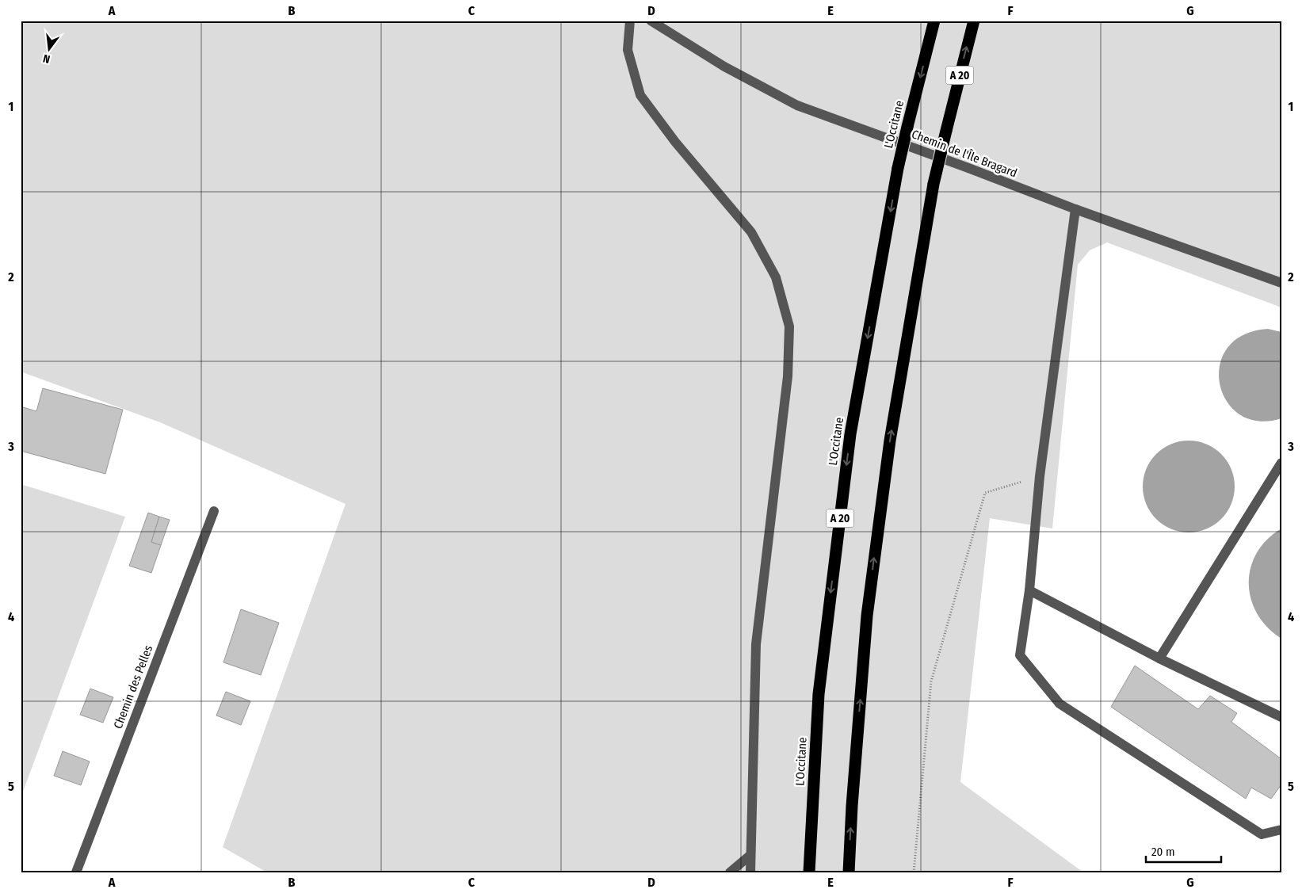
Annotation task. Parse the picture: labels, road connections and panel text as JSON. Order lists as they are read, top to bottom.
{
  "streets": {
    "highway": ["A 20", "L'Occitane"],
    "street": ["Chemin de l'Île Bragard", "Chemin des Pelles"]
  },
  "scale_bar": "20 m",
  "north": "bottom",
  "grid": {
    "columns": [
      "A",
      "B",
      "C",
      "D",
      "E",
      "F",
      "G"
    ],
    "rows": [
      "1",
      "2",
      "3",
      "4",
      "5"
    ]
  }
}
